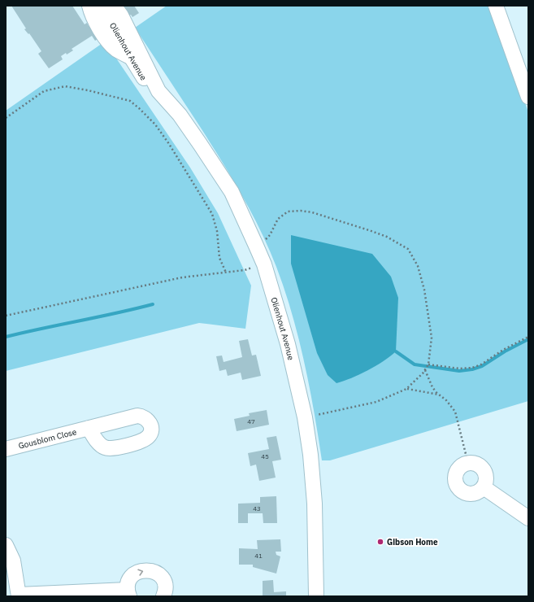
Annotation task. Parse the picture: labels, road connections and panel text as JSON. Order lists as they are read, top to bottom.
{
  "streets": {
    "street": ["Olienhout Avenue", "Gousblom Close"]
  },
  "places": ["Gibson Home"],
  "house_numbers": [
    "47",
    "45",
    "43",
    "41"
  ]
}
